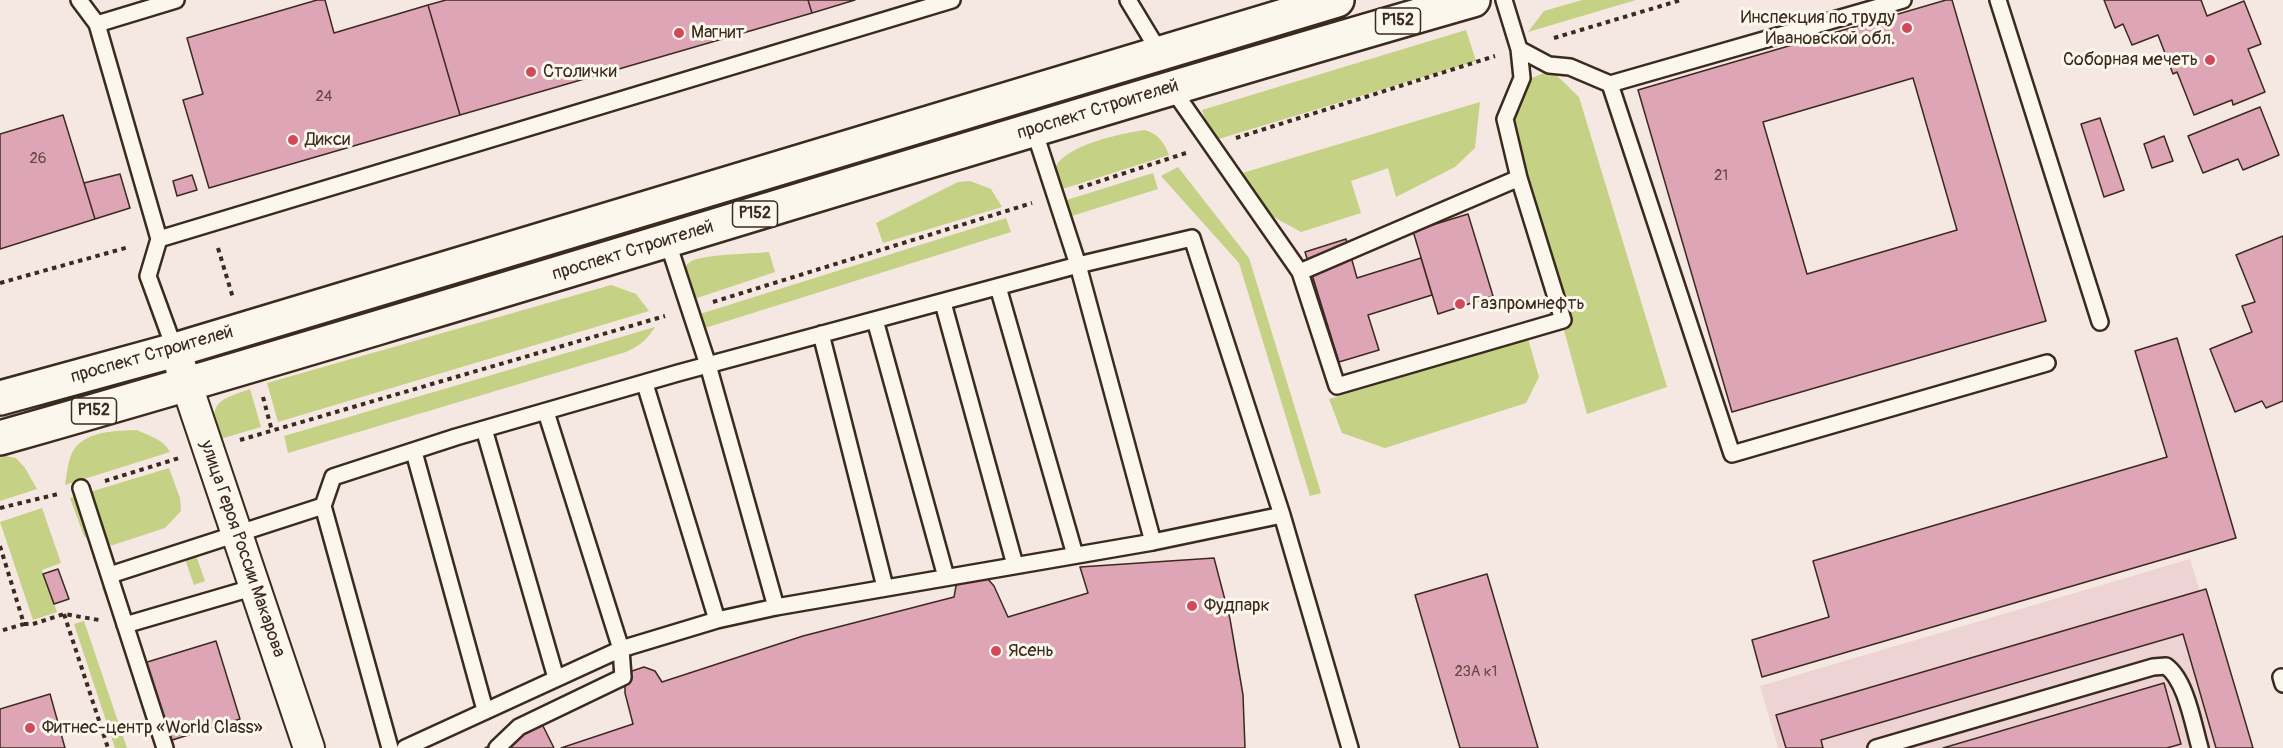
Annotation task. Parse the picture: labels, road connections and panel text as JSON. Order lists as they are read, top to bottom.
{
  "streets": {
    "main road": ["Р152", "проспект Строителей"],
    "street": ["улица Героя России Макарова"]
  },
  "crossings": [
    ["проспект Строителей", "улица Героя России Макарова"]
  ],
  "places": [
    "Инспекция по труду Ивановской обл.",
    "Магнит",
    "Соборная мечеть",
    "Столички",
    "Дикси",
    "Газпромнефть",
    "Фудпарк",
    "Ясень",
    "Фитнес-центр «World Class»"
  ],
  "house_numbers": [
    "24",
    "26",
    "21",
    "23А к1"
  ]
}
